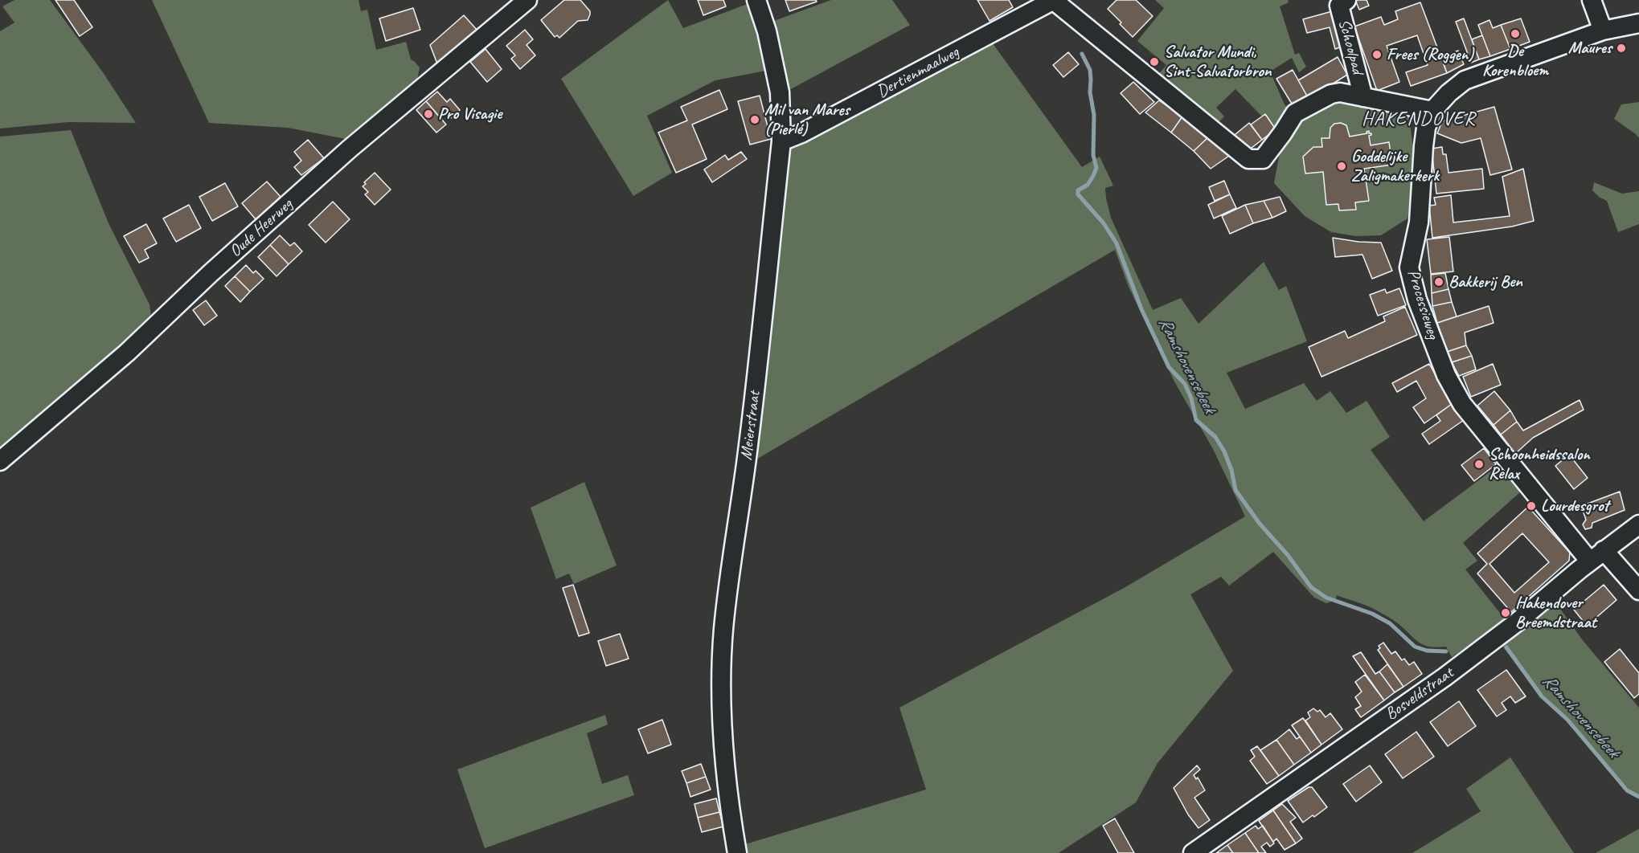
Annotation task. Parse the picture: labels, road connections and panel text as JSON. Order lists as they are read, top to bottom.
{
  "streets": {
    "street": [
      "Schoolpad",
      "Dertienmaalweg",
      "Oude Heerweg",
      "Processieweg",
      "Meierstraat",
      "Bosveldstraat"
    ]
  },
  "crossings": [
    ["Dertienmaalweg", "Meierstraat"],
    ["Processieweg", "Bosveldstraat"]
  ],
  "districts": ["HAKENDOVER"],
  "water": ["Ramshovensebeek"],
  "places": [
    "De Korenbloem",
    "Maures",
    "Frees (Roggen)",
    "Salvator Mundi, Sint-Salvatorbron",
    "Pro Visagie",
    "Mil van Mares (Pierlé)",
    "Goddelijke Zaligmakerkerk",
    "Bakkerij Ben",
    "Schoonheidssalon Relax",
    "Lourdesgrot",
    "Hakendover Breemdstraat"
  ]
}
